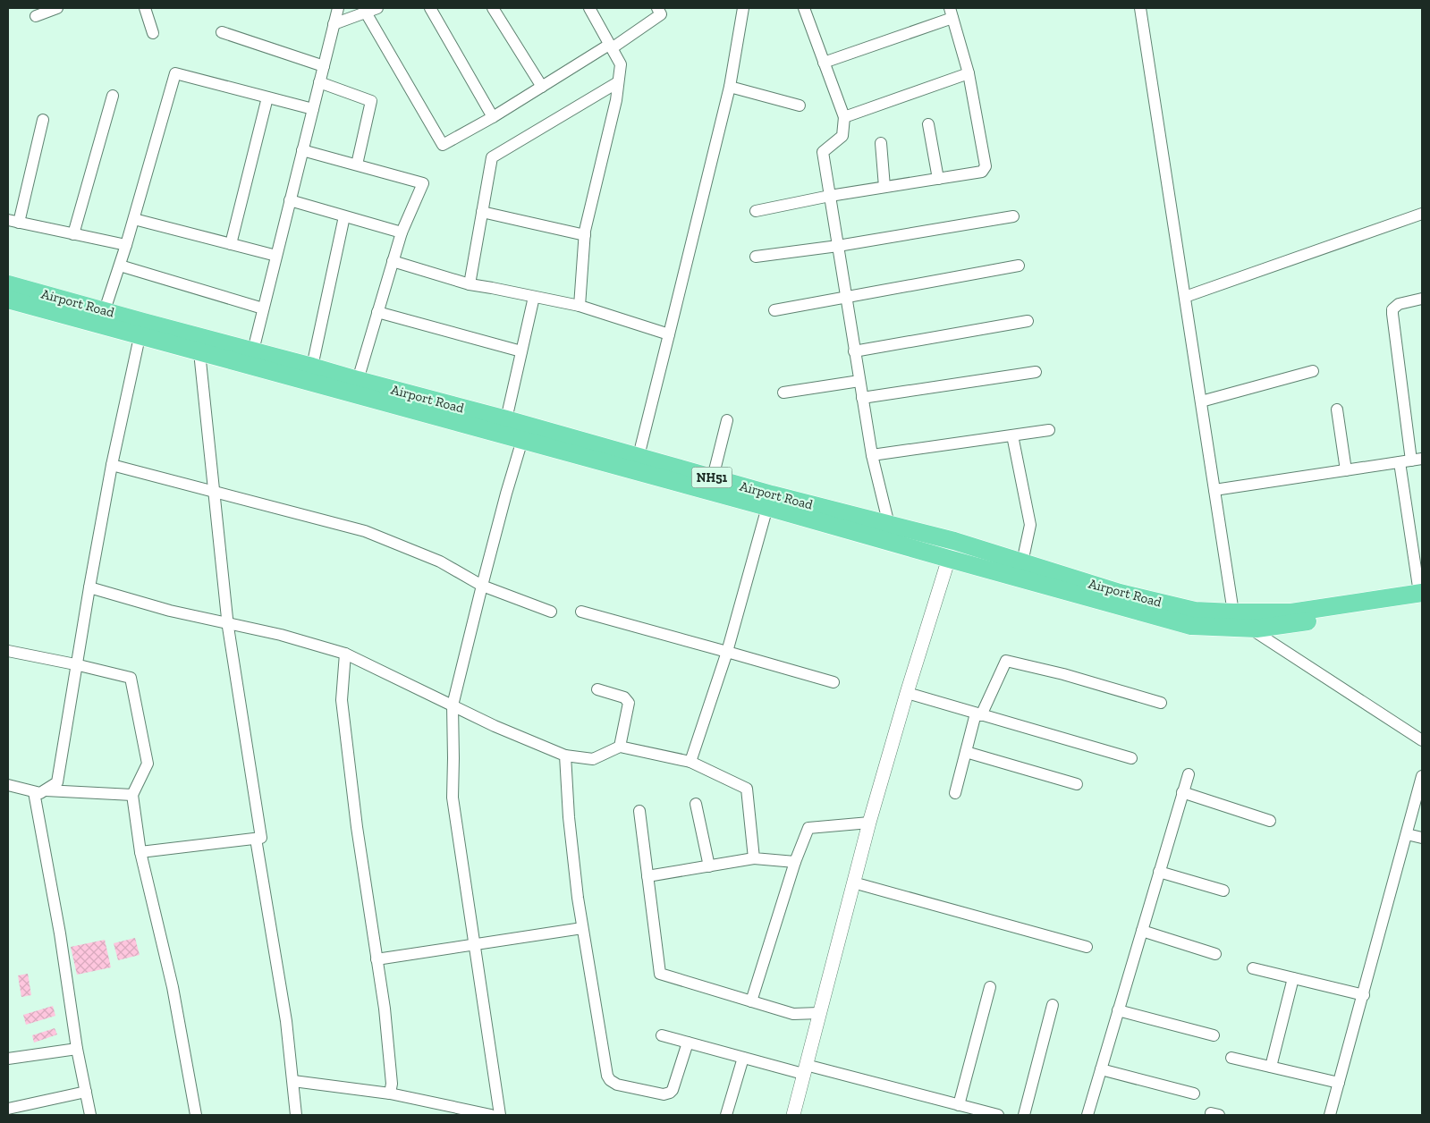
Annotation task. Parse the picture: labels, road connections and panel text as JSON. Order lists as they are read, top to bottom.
{
  "streets": {
    "highway": ["Airport Road", "NH51"]
  }
}
